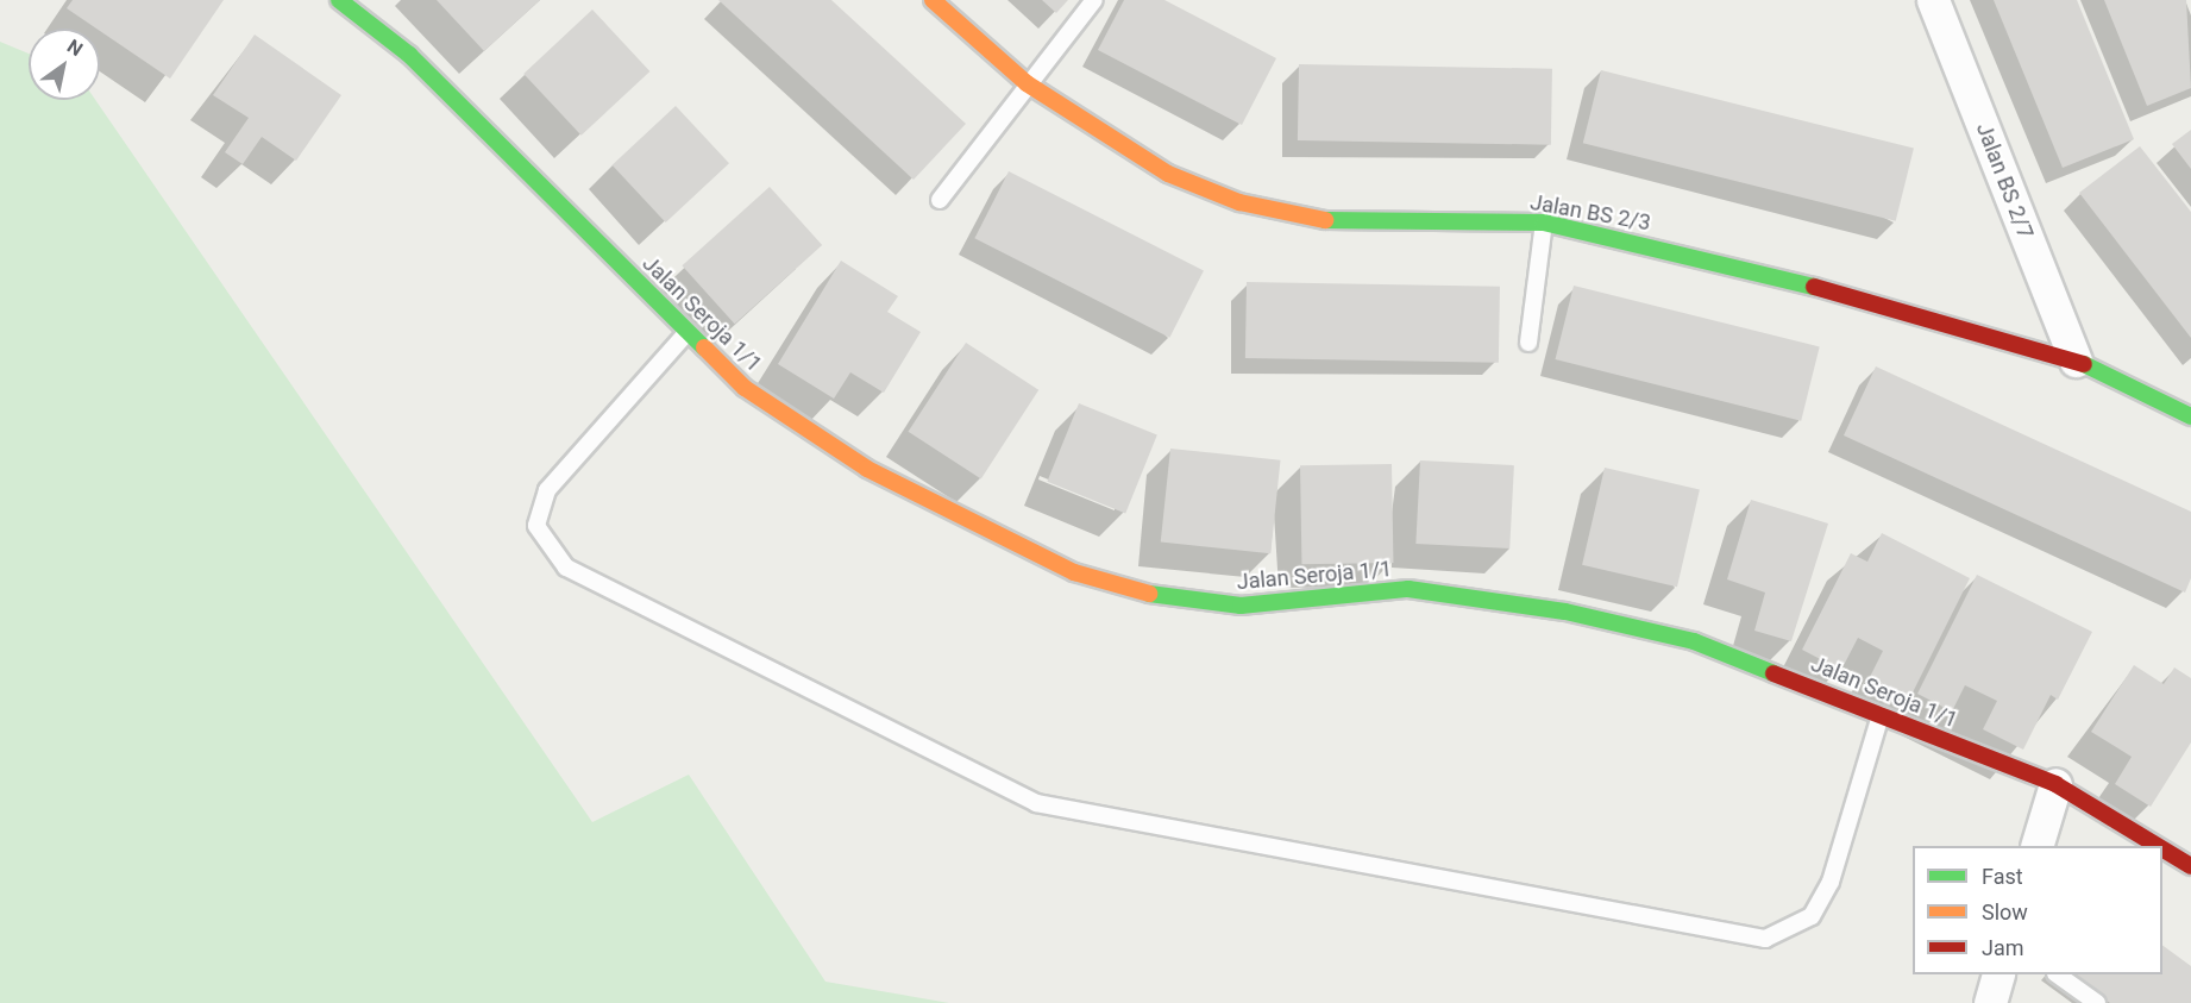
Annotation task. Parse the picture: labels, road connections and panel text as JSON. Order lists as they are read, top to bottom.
{
  "streets": {
    "street": ["Jalan BS 2/7", "Jalan BS 2/3", "Jalan Seroja 1/1"]
  },
  "crossings": [
    ["Jalan BS 2/7", "Jalan BS 2/3"]
  ],
  "legend": ["Fast", "Slow", "Jam"],
  "north": "top right"
}
